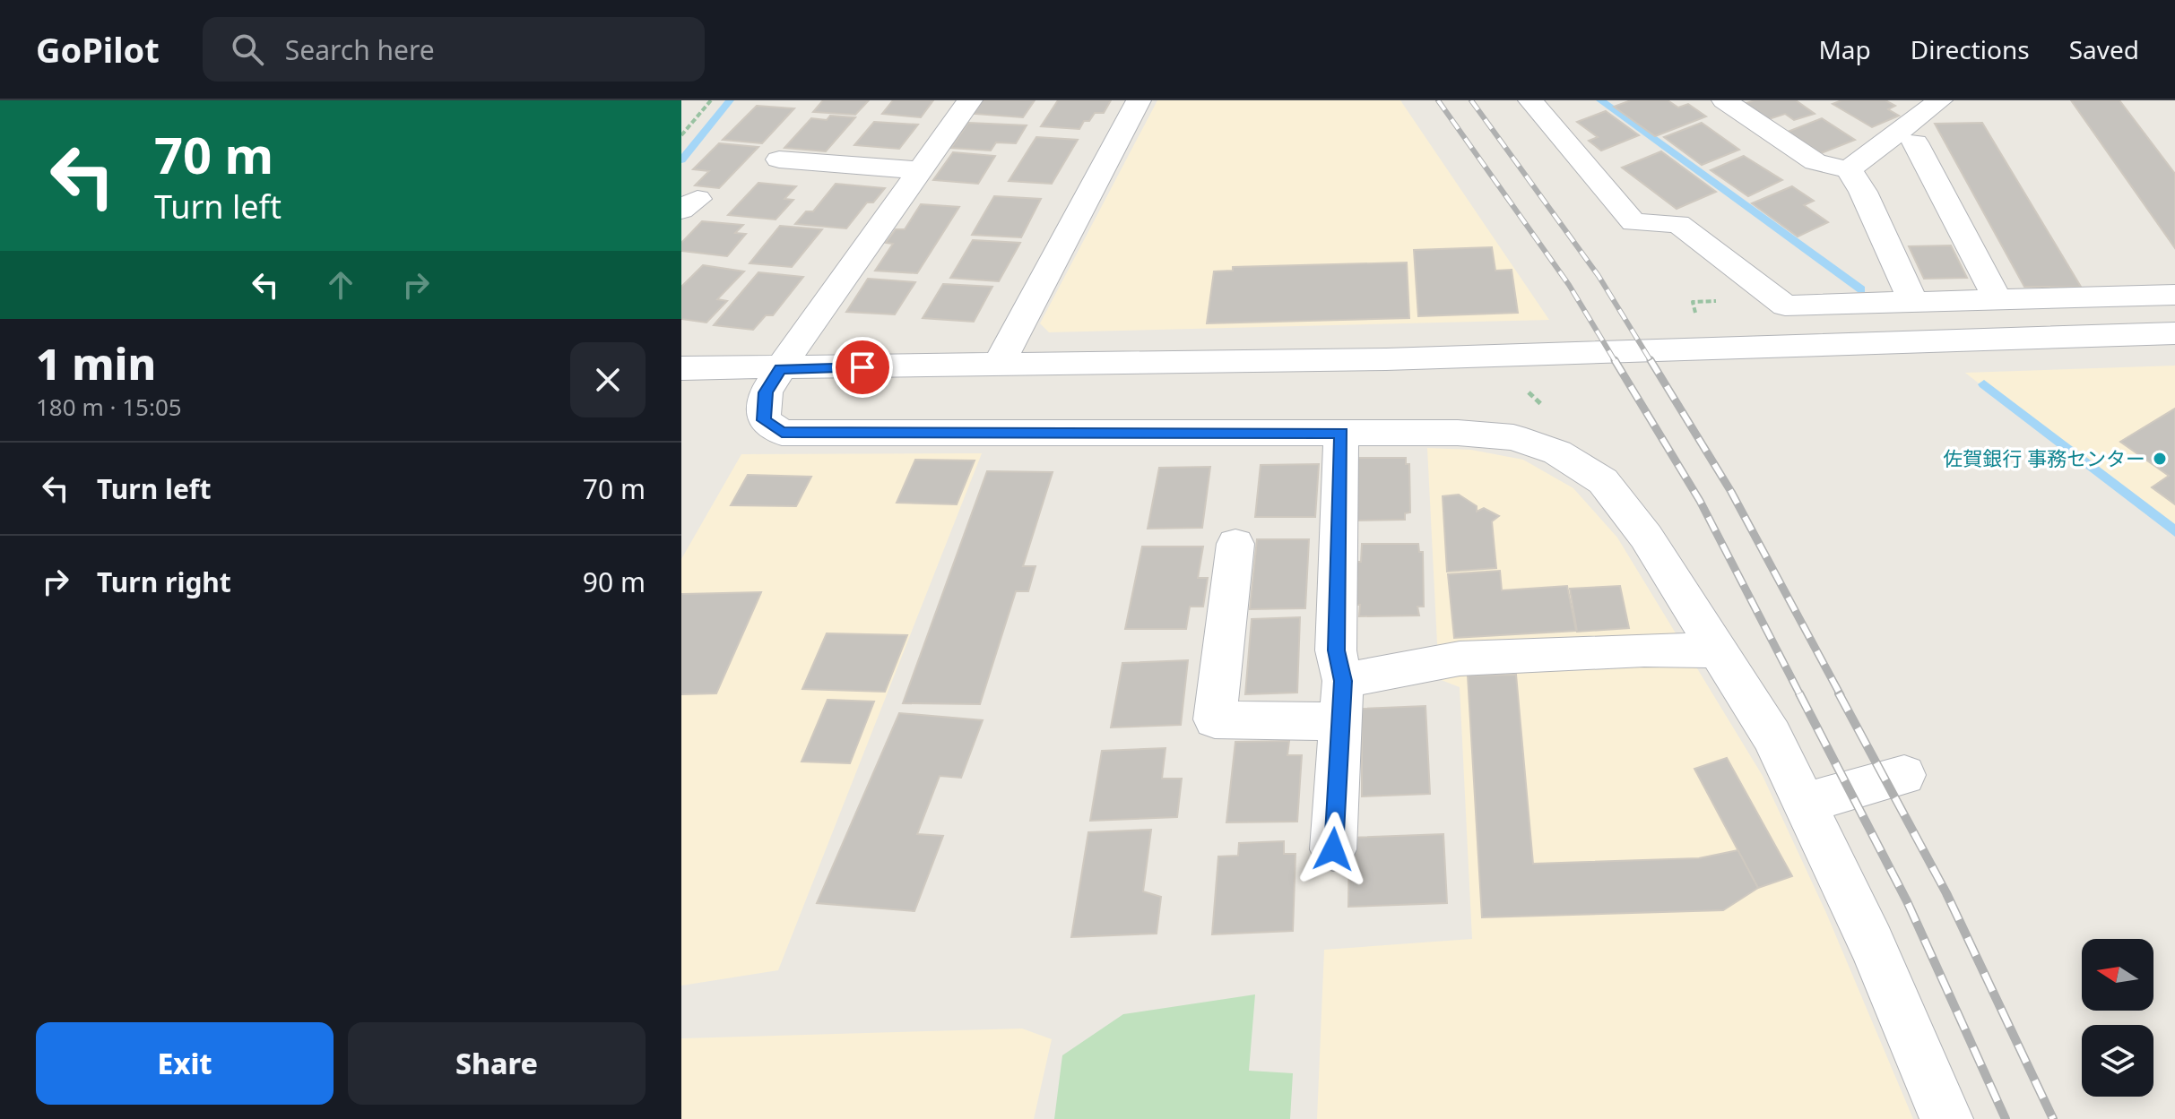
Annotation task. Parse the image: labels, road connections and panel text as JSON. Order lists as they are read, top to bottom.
{
  "places": ["佐賀銀行 事務センター"],
  "north": "left",
  "page": {
    "header": "GoPilot",
    "search": "Search here",
    "nav": ["Map", "Directions", "Saved"],
    "turn": ["70 m", "Turn left"],
    "heading": ["1 min", "180 m · 15:05"],
    "list": [
      {
        "name": "Turn left",
        "value": "70 m"
      },
      {
        "name": "Turn right",
        "value": "90 m"
      }
    ],
    "buttons": ["Exit", "Share"]
  }
}
